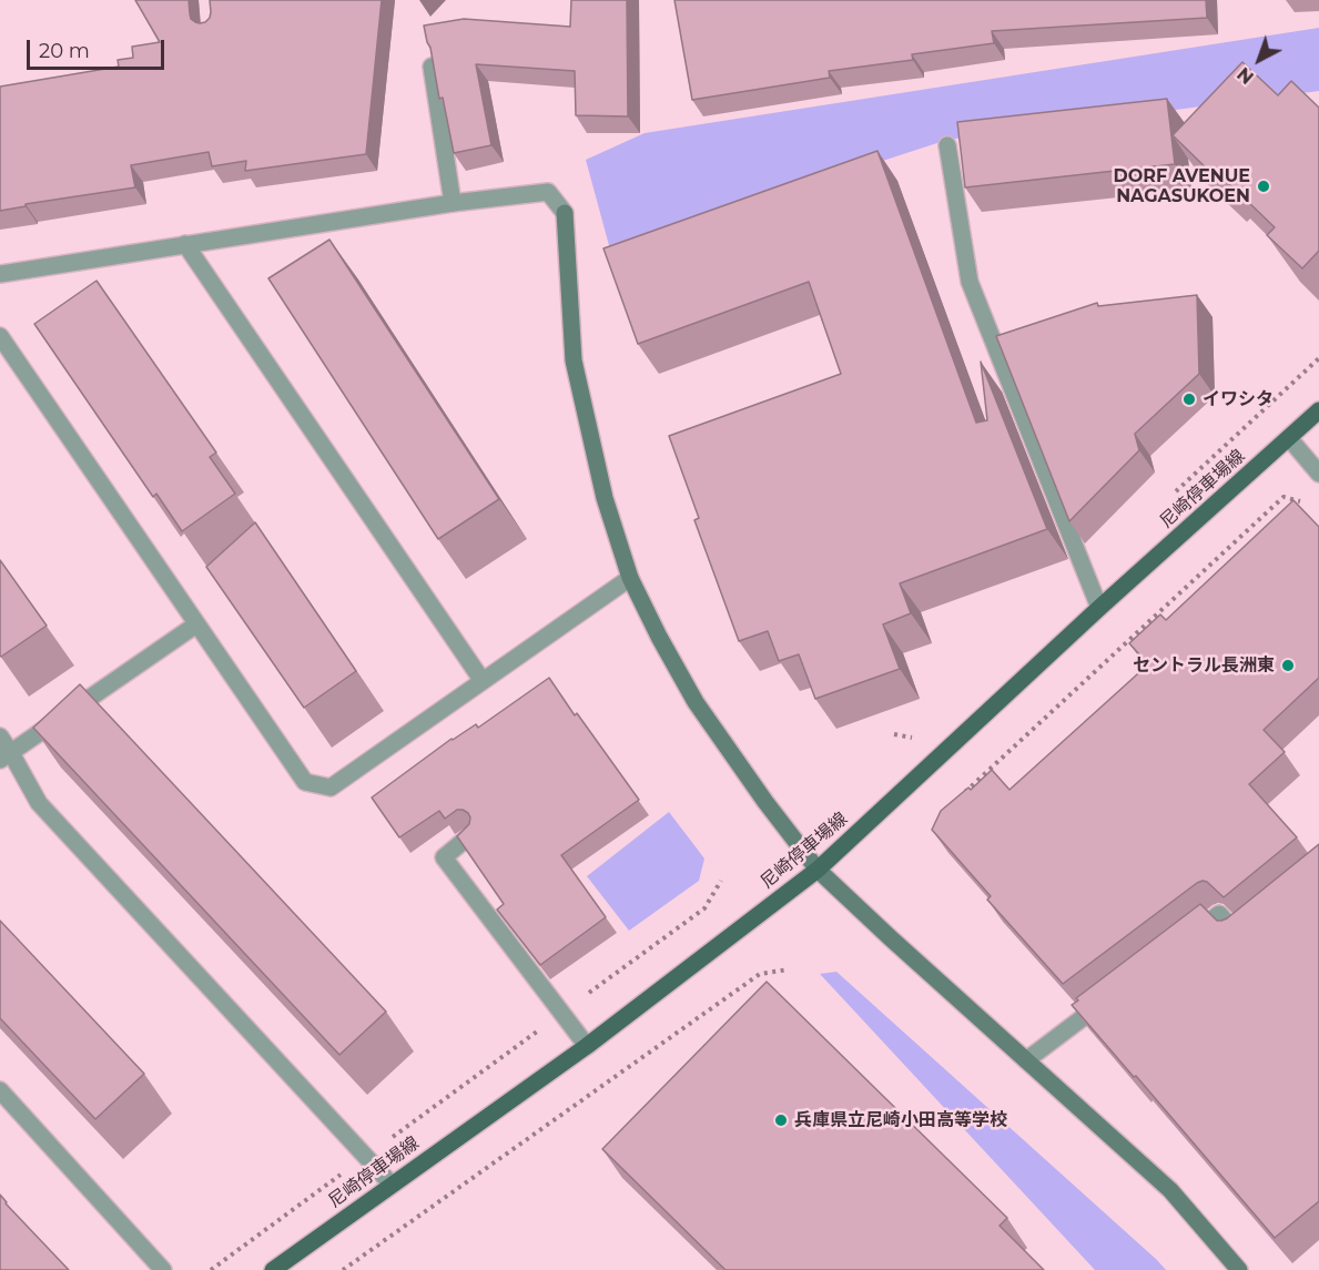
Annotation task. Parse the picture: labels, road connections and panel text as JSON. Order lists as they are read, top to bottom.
{
  "streets": {
    "main road": ["尼崎停車場線"]
  },
  "places": [
    "DORF AVENUE NAGASUKOEN",
    "イワシタ",
    "セントラル長洲東",
    "兵庫県立尼崎小田高等学校"
  ],
  "scale_bar": "20 m",
  "north": "bottom left"
}
